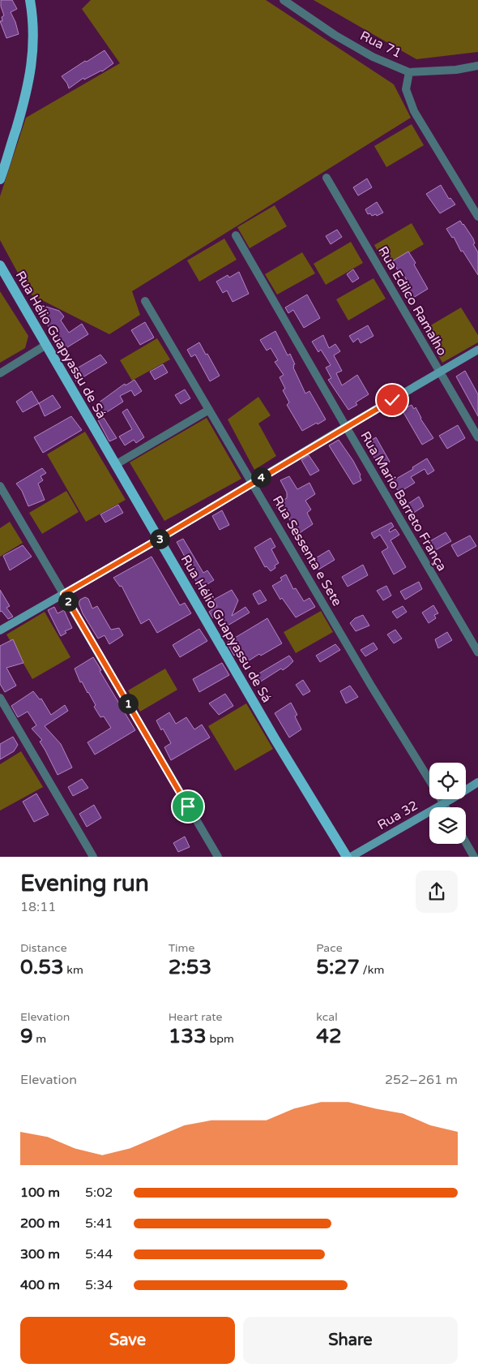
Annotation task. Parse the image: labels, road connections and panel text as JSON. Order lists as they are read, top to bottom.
{
  "streets": {
    "main road": ["Rua Hélio Guapyassu de Sá", "Rua 32"],
    "street": [
      "Rua 71",
      "Rua Edilco Ramalho",
      "Rua Mario Barreto França",
      "Rua Sessenta e Sete"
    ]
  },
  "crossings": [
    ["Rua Sessenta e Sete", "Rua 32"]
  ],
  "page": {
    "pins": [
      "4",
      "3",
      "2",
      "1"
    ],
    "heading": ["Evening run", "18:11"],
    "stats": [
      ["Distance", "0.53 km"],
      ["Time", "2:53"],
      ["Pace", "5:27 /km"],
      ["Elevation", "9 m"],
      ["Heart rate", "133 bpm"],
      ["kcal", "42"]
    ],
    "chart": ["Elevation", "252–261 m"],
    "list": [
      {
        "name": "100 m",
        "note": "5:02"
      },
      {
        "name": "200 m",
        "note": "5:41"
      },
      {
        "name": "300 m",
        "note": "5:44"
      },
      {
        "name": "400 m",
        "note": "5:34"
      }
    ],
    "buttons": ["Save", "Share"]
  }
}
